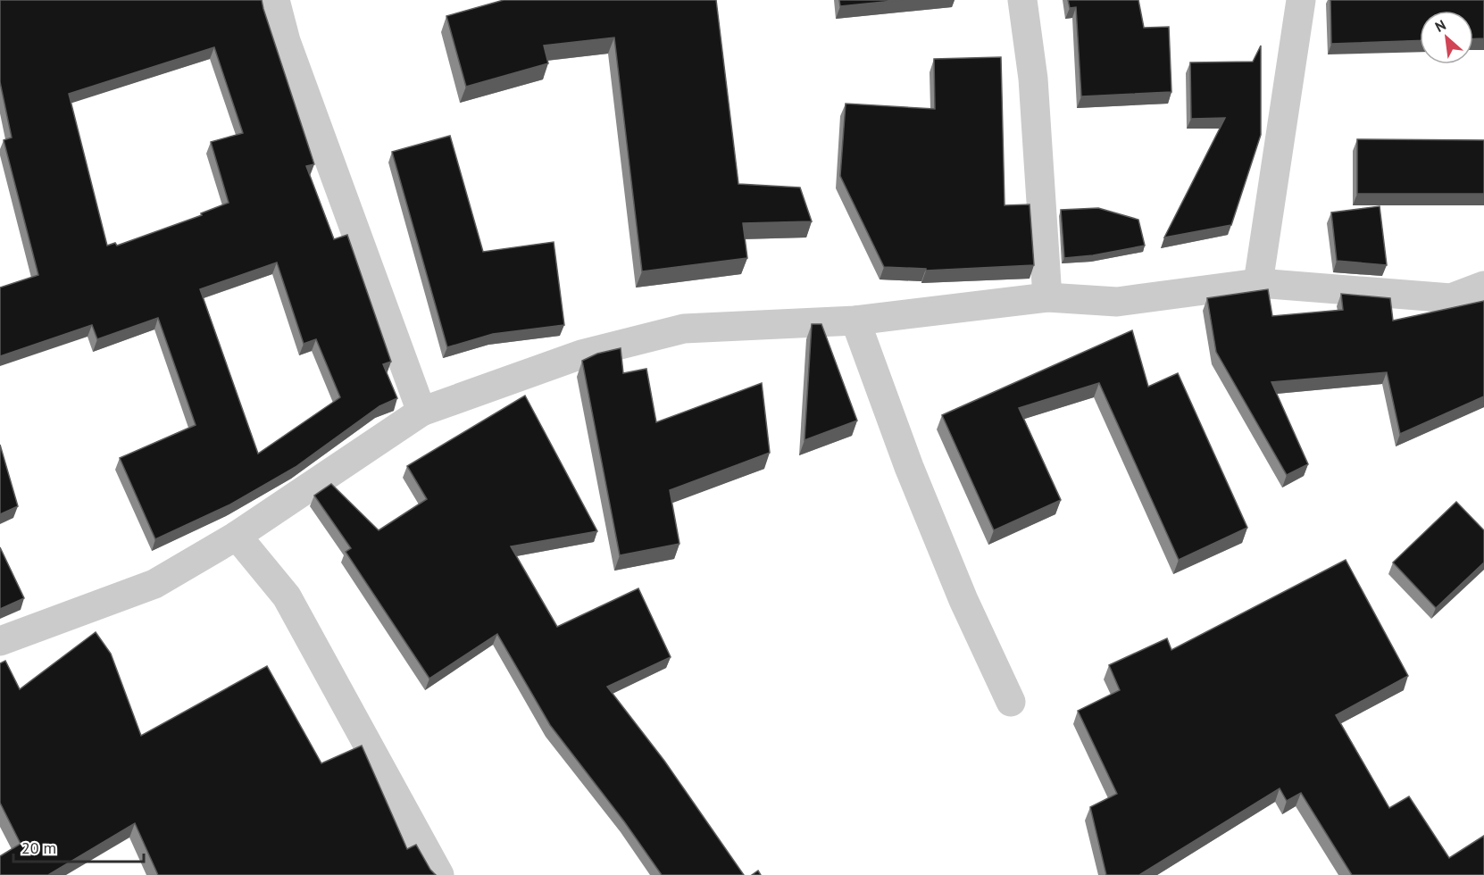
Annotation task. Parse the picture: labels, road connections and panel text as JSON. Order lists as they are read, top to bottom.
{
  "scale_bar": "20 m",
  "north": "top left"
}
